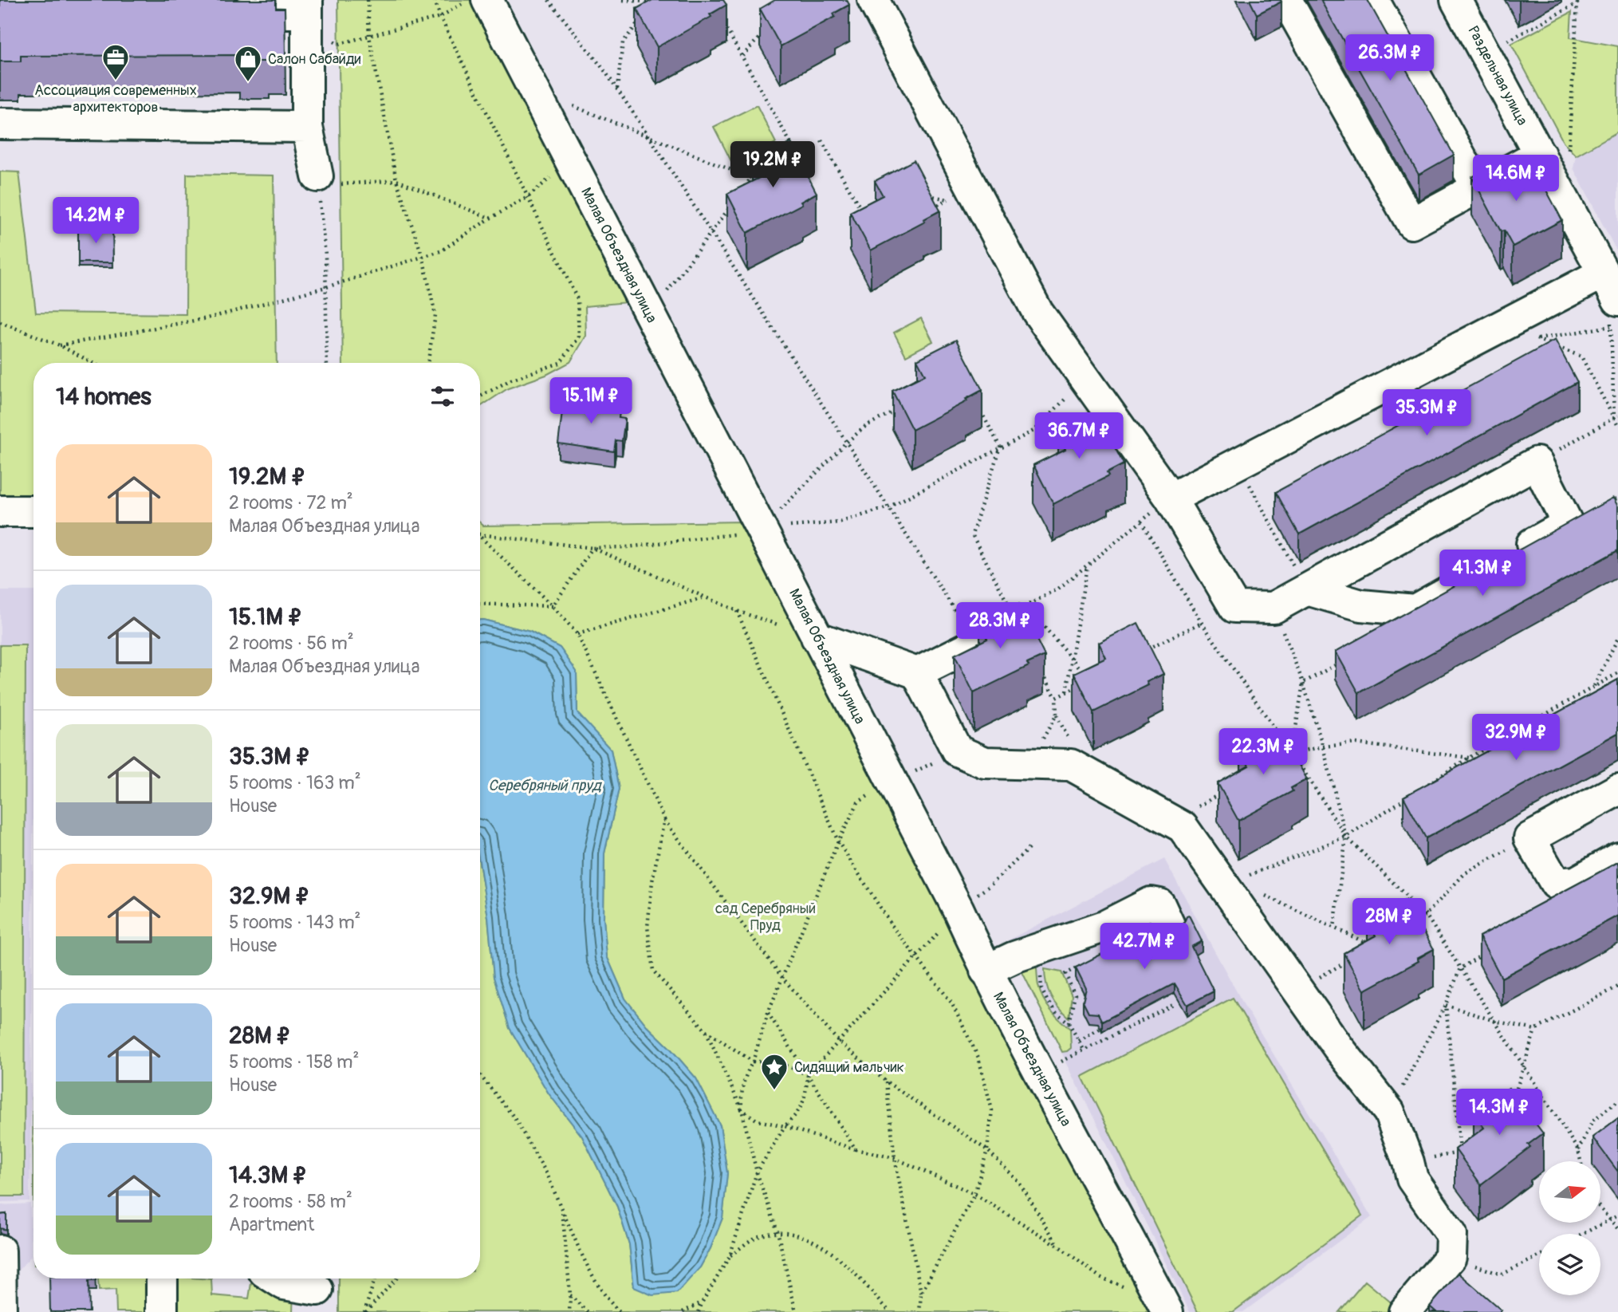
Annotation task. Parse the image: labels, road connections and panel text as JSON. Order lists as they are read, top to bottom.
{
  "streets": {
    "street": ["Раздельная улица", "Малая Объездная улица"]
  },
  "water": ["Серебряный пруд"],
  "parks": ["сад Серебряный Пруд"],
  "places": {
    "office": ["Ассоциация современных архитекторов"],
    "shop": ["Салон Сабайди"],
    "place": ["Сидящий мальчик"]
  },
  "north": "right",
  "page": {
    "price": [
      "26.3M ₽",
      "19.2M ₽",
      "14.6M ₽",
      "14.2M ₽",
      "15.1M ₽",
      "35.3M ₽",
      "36.7M ₽",
      "41.3M ₽",
      "28.3M ₽",
      "32.9M ₽",
      "22.3M ₽",
      "28M ₽",
      "42.7M ₽",
      "14.3M ₽"
    ],
    "heading": "14 homes",
    "list": [
      {
        "name": "19.2M ₽",
        "note": "2 rooms · 72 m² · Малая Объездная улица"
      },
      {
        "name": "15.1M ₽",
        "note": "2 rooms · 56 m² · Малая Объездная улица"
      },
      {
        "name": "35.3M ₽",
        "note": "5 rooms · 163 m² · House"
      },
      {
        "name": "32.9M ₽",
        "note": "5 rooms · 143 m² · House"
      },
      {
        "name": "28M ₽",
        "note": "5 rooms · 158 m² · House"
      },
      {
        "name": "14.3M ₽",
        "note": "2 rooms · 58 m² · Apartment"
      }
    ]
  }
}
